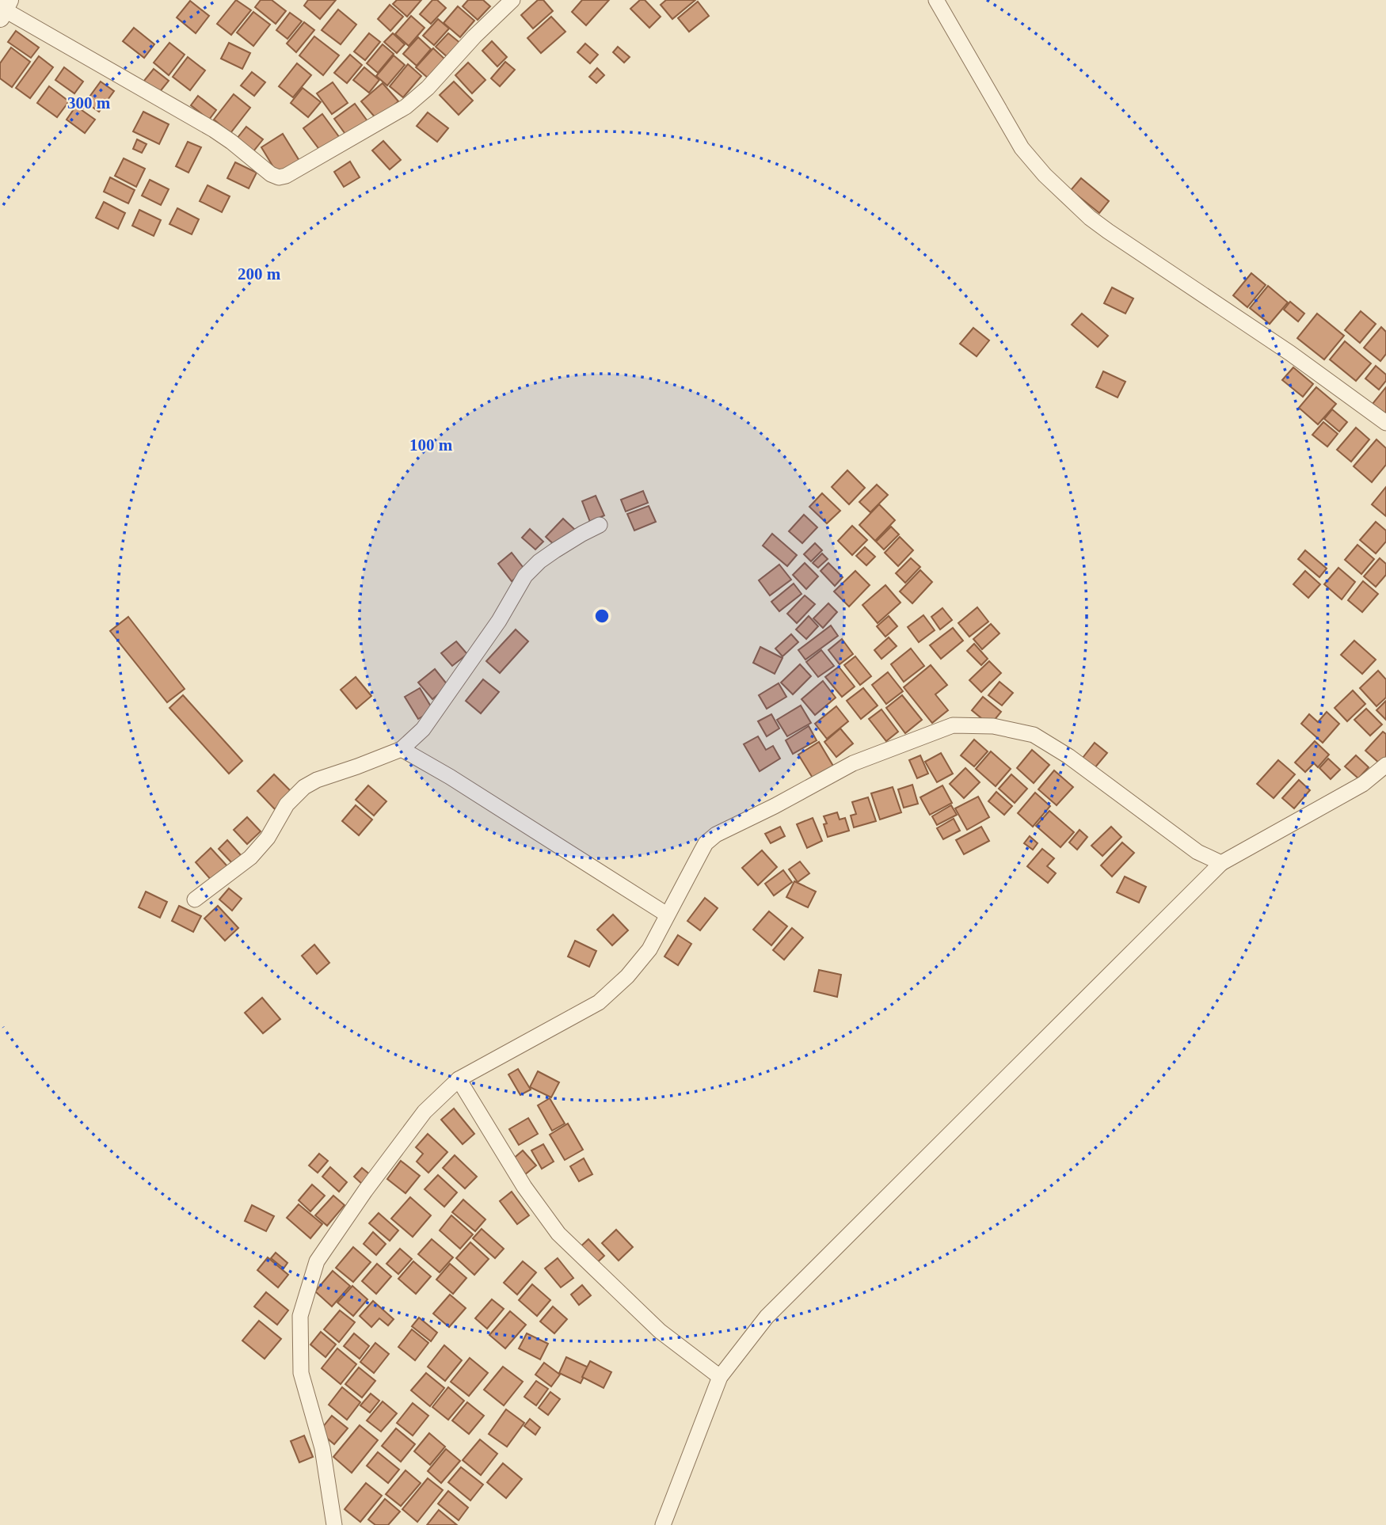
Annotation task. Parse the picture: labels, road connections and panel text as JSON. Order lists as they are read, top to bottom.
{
  "rings": ["300 m", "200 m", "100 m"]
}
